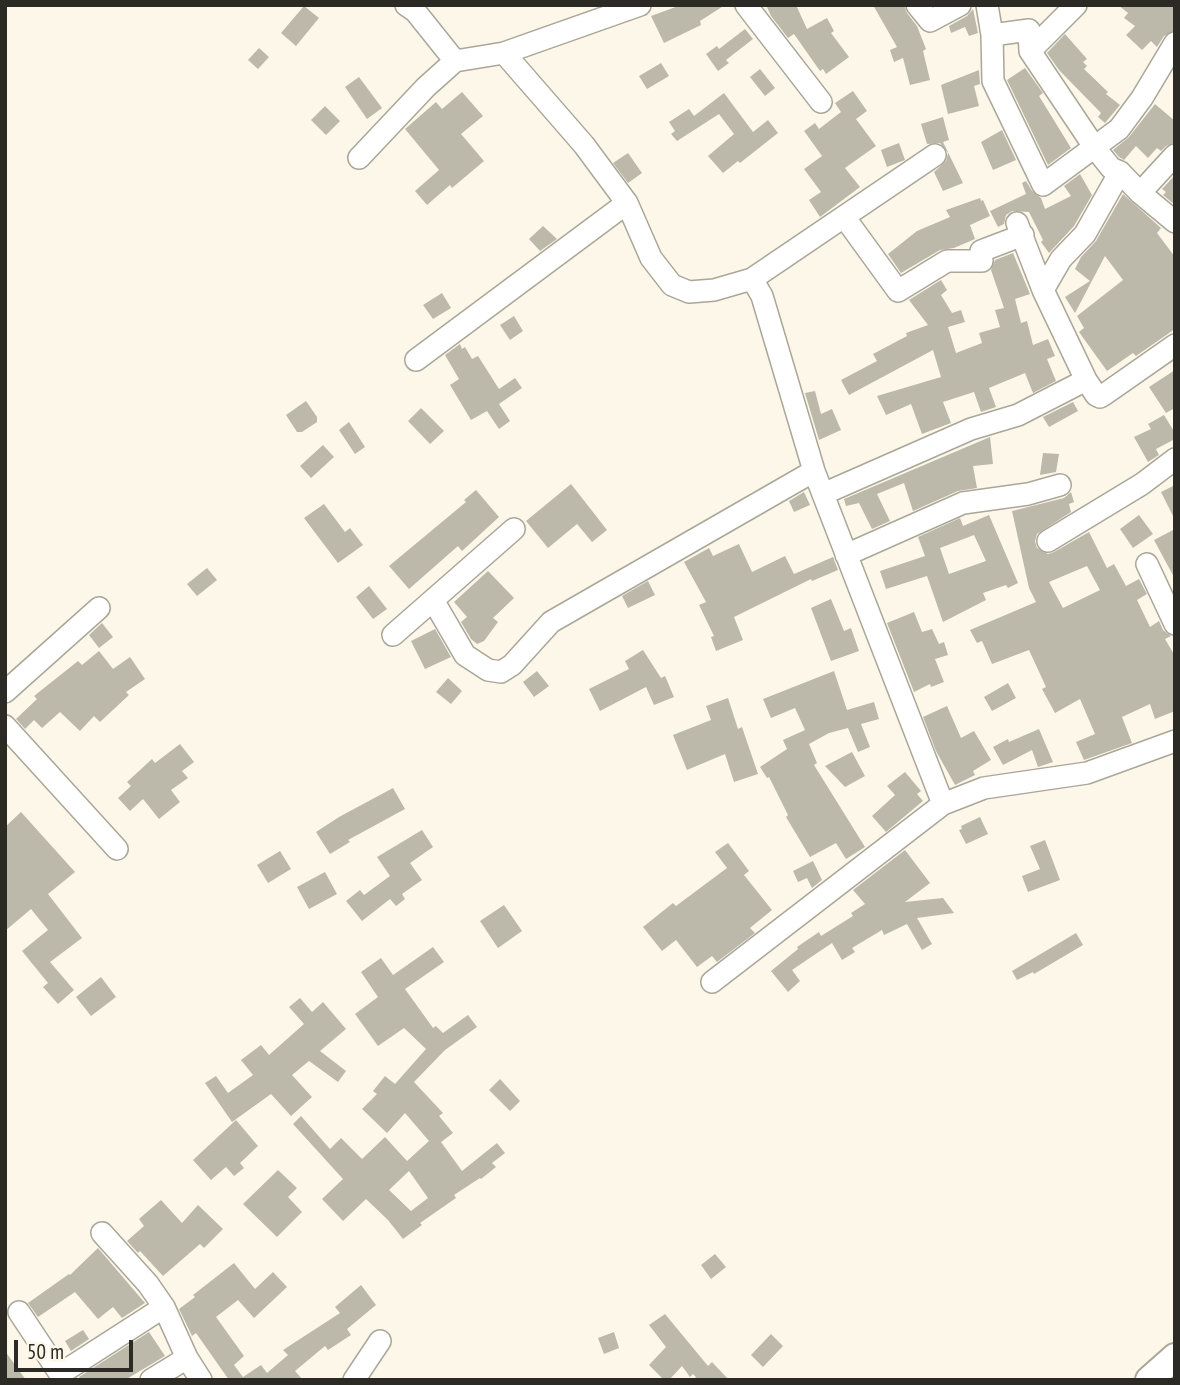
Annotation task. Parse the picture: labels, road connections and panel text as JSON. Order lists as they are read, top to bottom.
{
  "scale_bar": "50 m"
}
